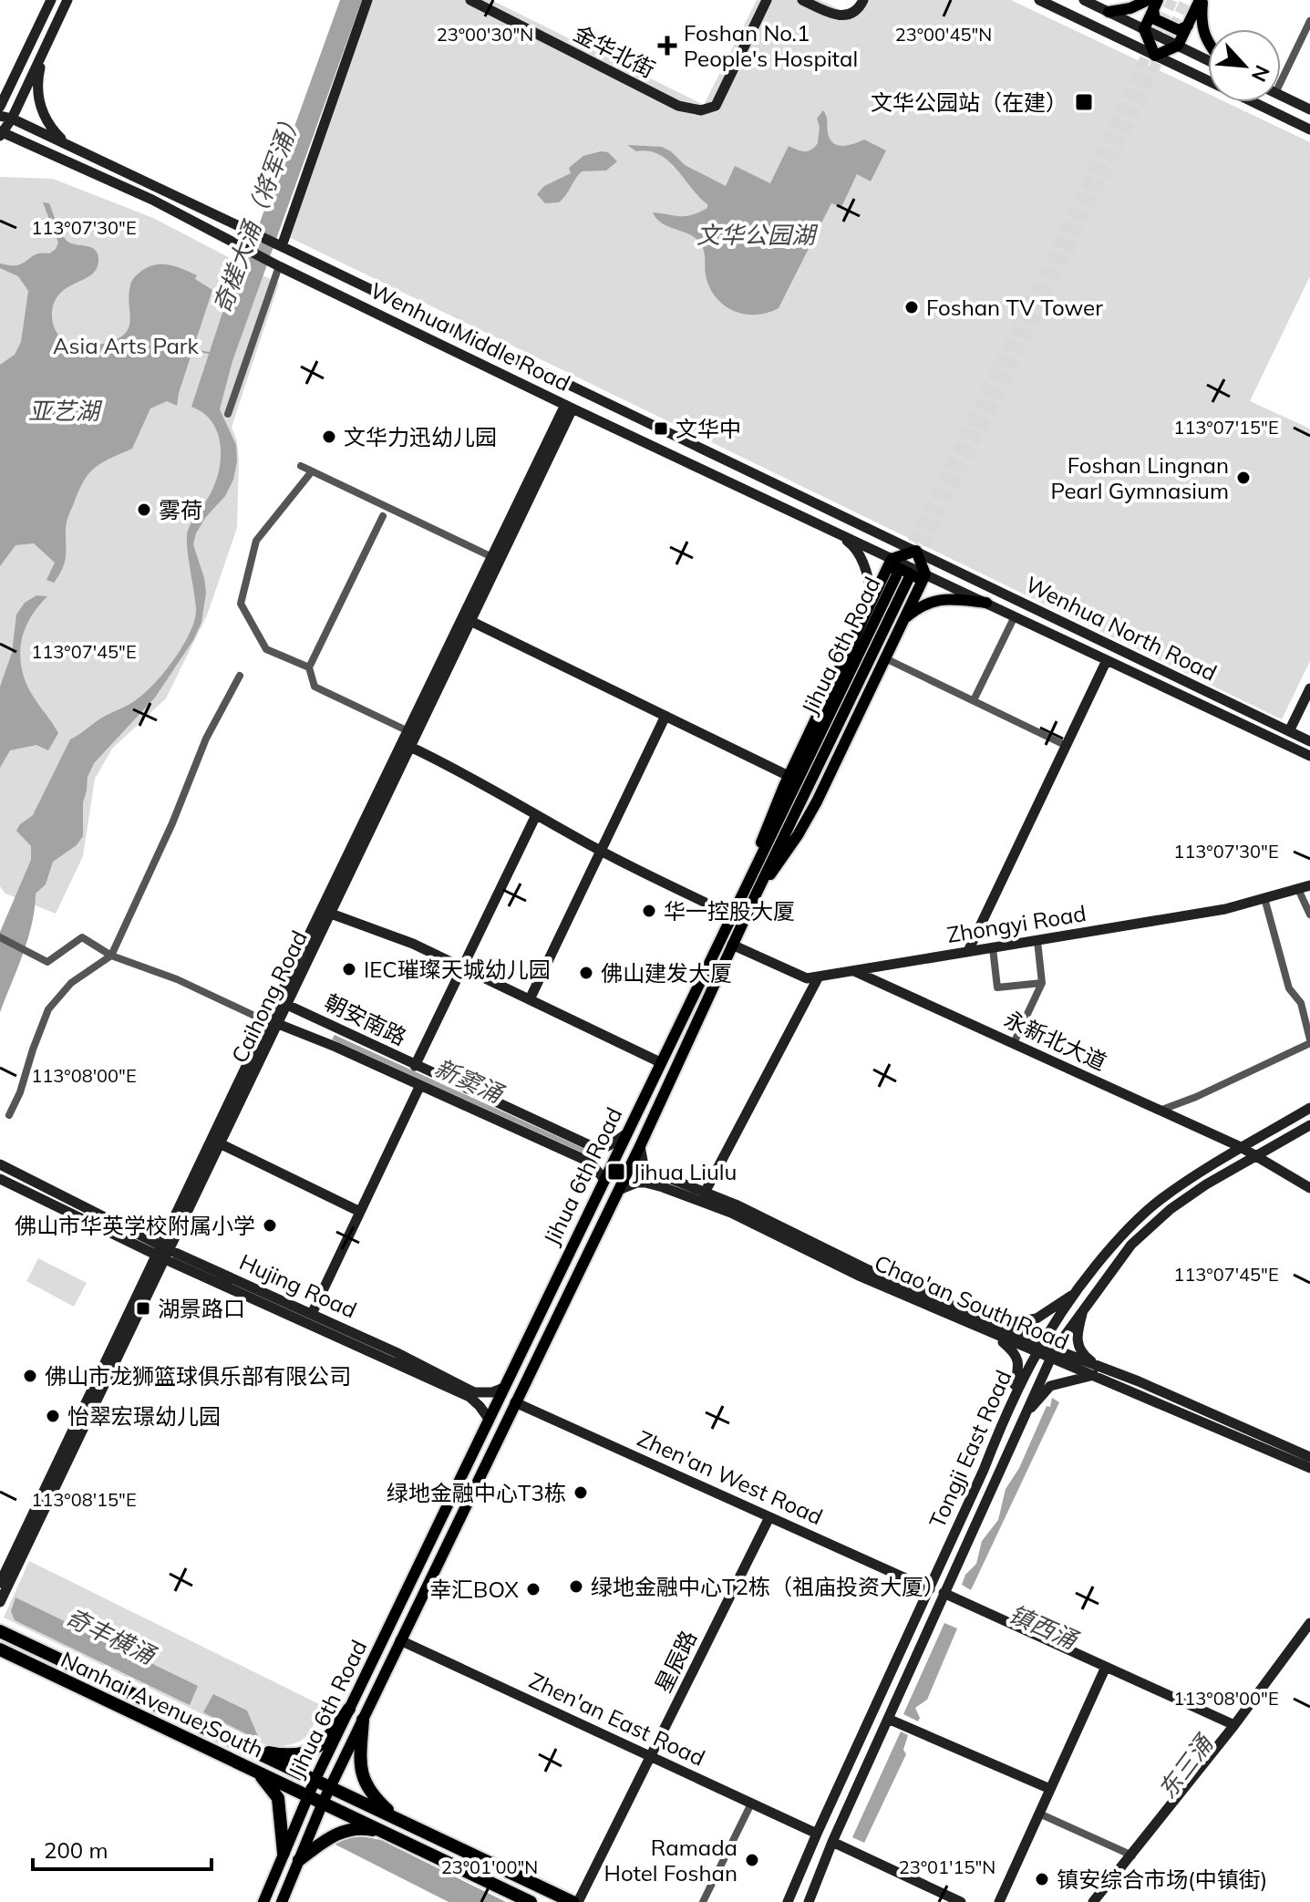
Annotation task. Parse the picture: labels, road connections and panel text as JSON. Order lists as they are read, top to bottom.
{
  "streets": {
    "highway": ["Nanhai Avenue South"],
    "main road": [
      "金华北街",
      "Wenhua Middle Road",
      "Wenhua North Road",
      "Jihua 6th Road",
      "Zhongyi Road",
      "Caihong Road",
      "朝安南路",
      "永新北大道",
      "Hujing Road",
      "Chao'an South Road",
      "Tongji East Road",
      "Zhen'an West Road",
      "星辰路",
      "Zhen'an East Road"
    ]
  },
  "crossings": [
    ["Wenhua Middle Road", "Wenhua North Road"],
    ["Wenhua Middle Road", "Jihua 6th Road"],
    ["Wenhua Middle Road", "Caihong Road"],
    ["Jihua 6th Road", "Zhongyi Road"],
    ["Jihua 6th Road", "朝安南路"],
    ["Jihua 6th Road", "Hujing Road"],
    ["Jihua 6th Road", "Chao'an South Road"],
    ["Jihua 6th Road", "Zhen'an West Road"],
    ["Jihua 6th Road", "Nanhai Avenue South"],
    ["Jihua 6th Road", "Zhen'an East Road"],
    ["Zhongyi Road", "永新北大道"],
    ["Caihong Road", "朝安南路"],
    ["Caihong Road", "Hujing Road"],
    ["永新北大道", "Tongji East Road"],
    ["Chao'an South Road", "Tongji East Road"],
    ["Tongji East Road", "Zhen'an West Road"],
    ["Tongji East Road", "Zhen'an East Road"],
    ["Zhen'an West Road", "星辰路"],
    ["星辰路", "Zhen'an East Road"]
  ],
  "water": [
    "奇槎大涌（将军涌）",
    "文华公园湖",
    "亚艺湖",
    "新窦涌",
    "镇西涌",
    "奇丰横涌",
    "东三涌"
  ],
  "parks": ["Asia Arts Park"],
  "places": {
    "health": ["Foshan No.1 People's Hospital"],
    "transit": [
      "文华公园站（在建）",
      "文华中",
      "Jihua Liulu",
      "湖景路口"
    ],
    "other": [
      "Foshan TV Tower",
      "文华力迅幼儿园",
      "Foshan Lingnan Pearl Gymnasium",
      "雾荷",
      "华一控股大厦",
      "IEC璀璨天城幼儿园",
      "佛山建发大厦",
      "佛山市华英学校附属小学",
      "佛山市龙狮篮球俱乐部有限公司",
      "怡翠宏璟幼儿园",
      "绿地金融中心T3栋",
      "绿地金融中心T2栋（祖庙投资大厦）",
      "幸汇BOX",
      "Ramada Hotel Foshan",
      "镇安综合市场(中镇街)"
    ]
  },
  "scale_bar": "200 m",
  "north": "bottom right",
  "coordinates": [
    "23°00'30\"N",
    "23°00'45\"N",
    "113°07'30\"E",
    "113°07'15\"E",
    "113°07'45\"E",
    "113°08'00\"E",
    "113°08'15\"E",
    "23°01'00\"N",
    "23°01'15\"N"
  ]
}
